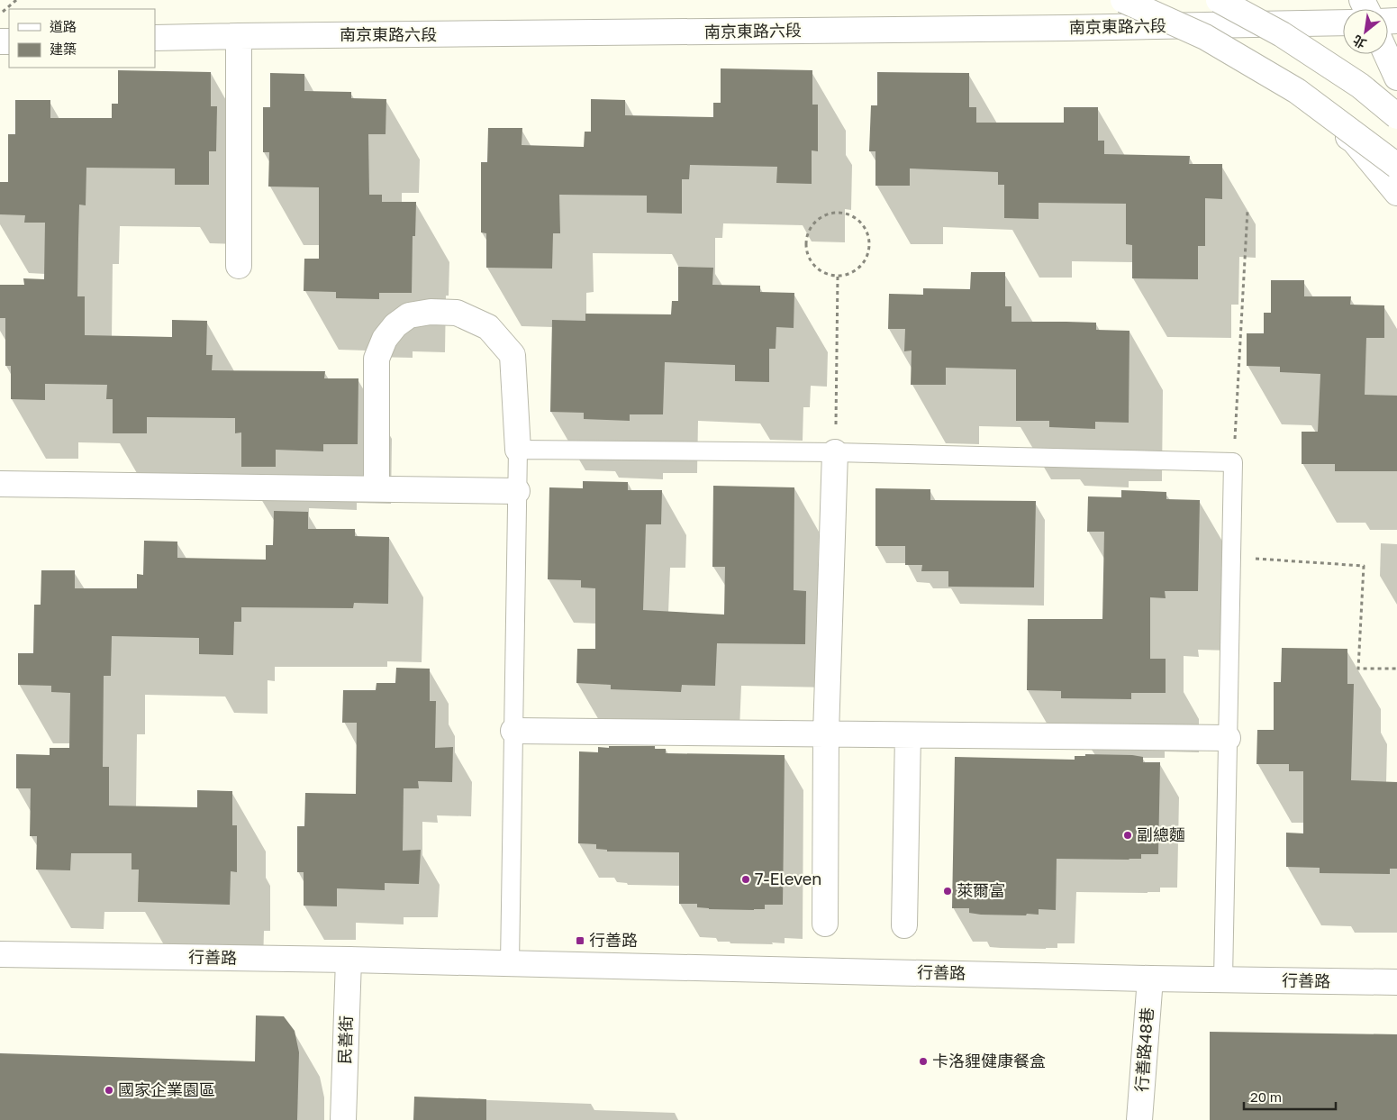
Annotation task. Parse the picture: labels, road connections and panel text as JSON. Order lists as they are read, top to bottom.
{
  "streets": {
    "main road": [
      "南京東路六段",
      "行善路",
      "民善街",
      "行善路48巷"
    ]
  },
  "crossings": [
    ["行善路", "民善街"],
    ["行善路", "行善路48巷"]
  ],
  "places": {
    "other": [
      "副總麵",
      "7-Eleven",
      "萊爾富",
      "卡洛貍健康餐盒",
      "國家企業園區"
    ],
    "transit": ["行善路"]
  },
  "legend": ["道路", "建築"],
  "scale_bar": "20 m",
  "north": "bottom left"
}
